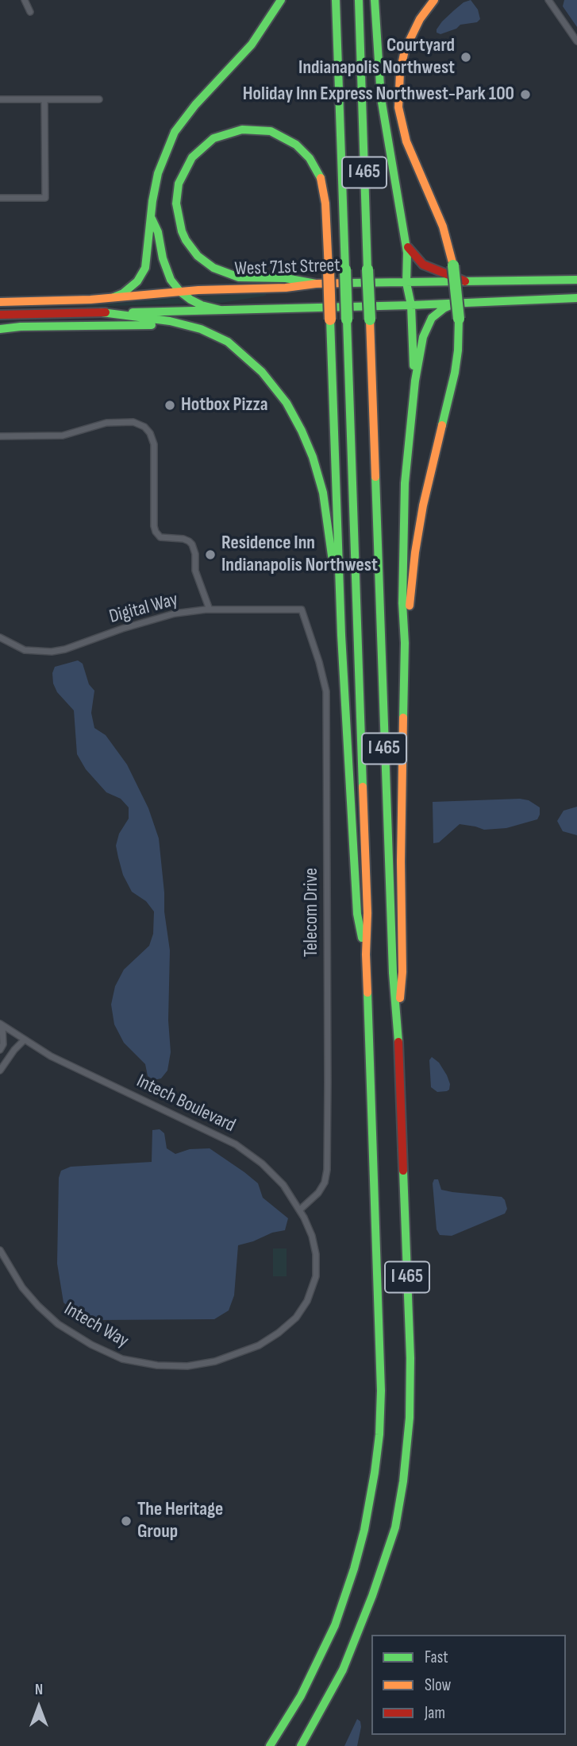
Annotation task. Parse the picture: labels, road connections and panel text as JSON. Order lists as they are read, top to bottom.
{
  "streets": {
    "main road": ["I 465", "West 71st Street"],
    "street": [
      "Digital Way",
      "Telecom Drive",
      "Intech Boulevard",
      "Intech Way"
    ]
  },
  "crossings": [
    ["Digital Way", "Telecom Drive"],
    ["Telecom Drive", "Intech Boulevard"],
    ["Intech Boulevard", "Intech Way"]
  ],
  "places": [
    "Courtyard Indianapolis Northwest",
    "Holiday Inn Express Northwest-Park 100",
    "Hotbox Pizza",
    "Residence Inn Indianapolis Northwest",
    "The Heritage Group"
  ],
  "legend": ["Fast", "Slow", "Jam"],
  "north": "top"
}
